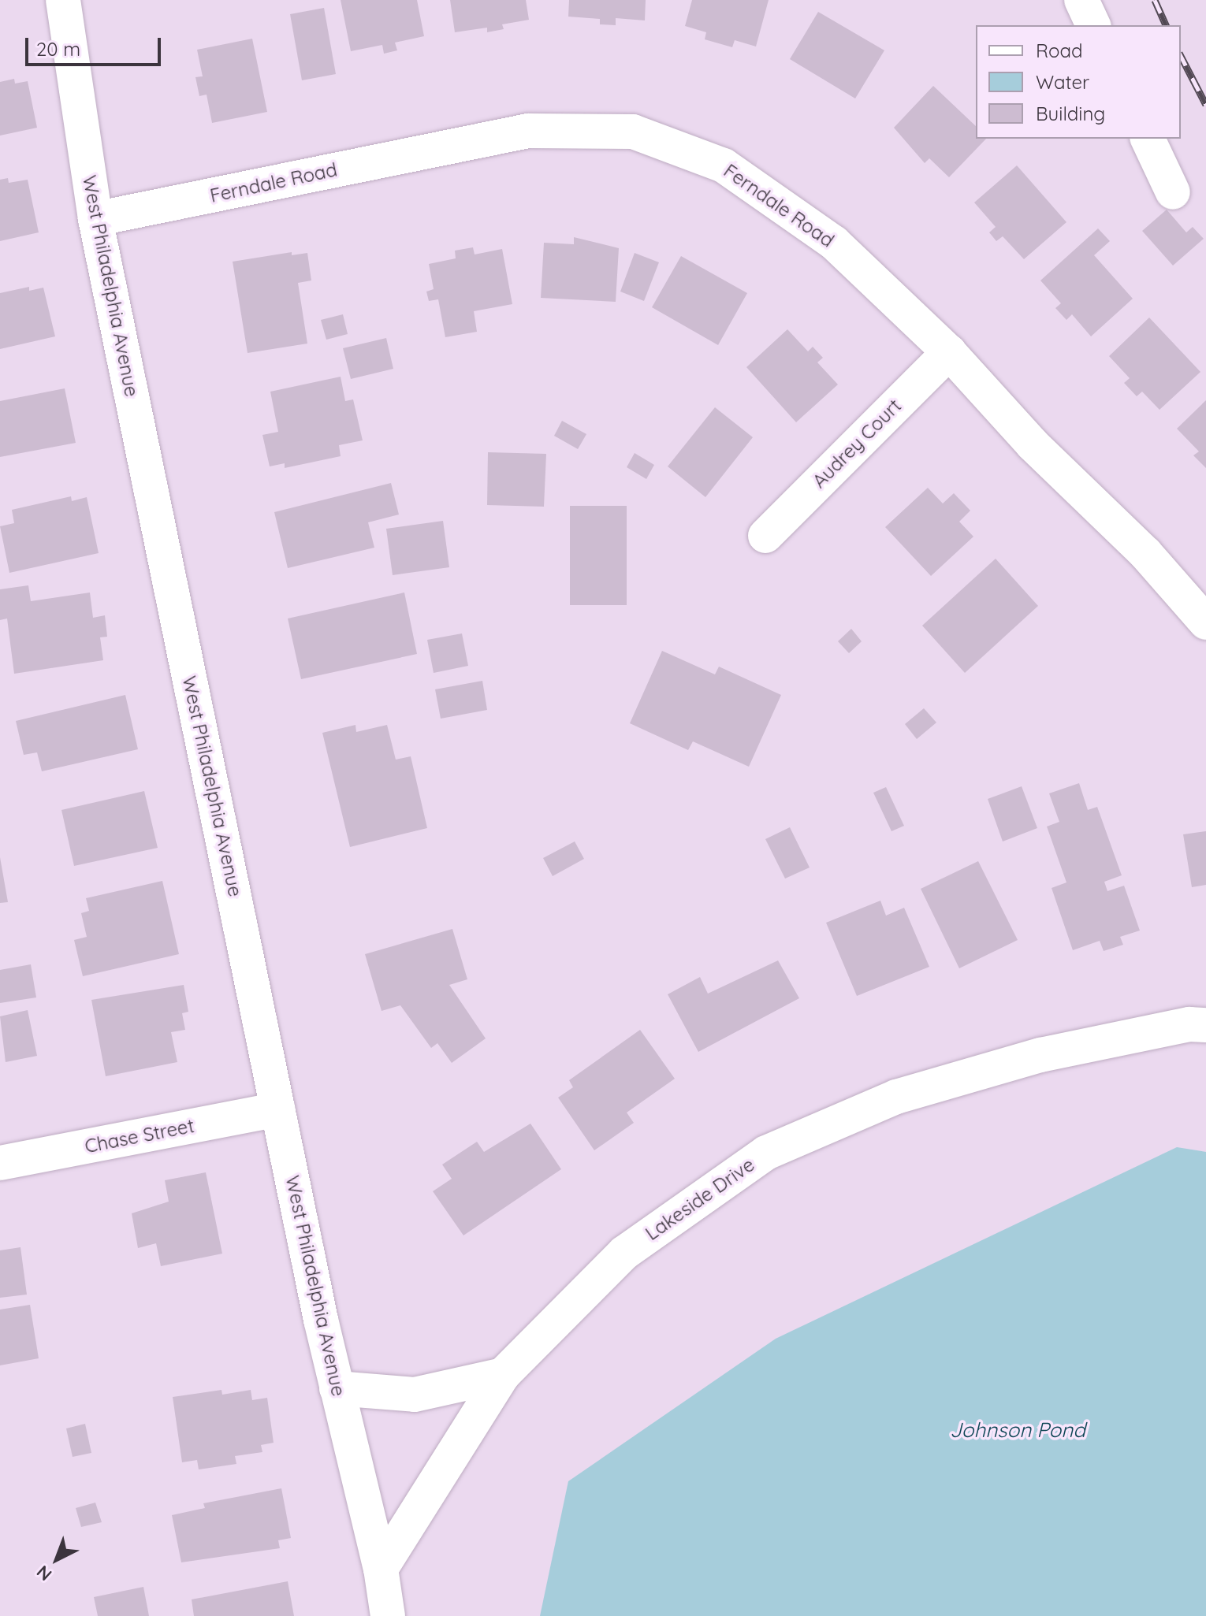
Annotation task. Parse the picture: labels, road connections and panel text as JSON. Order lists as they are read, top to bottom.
{
  "streets": {
    "street": [
      "Ferndale Road",
      "West Philadelphia Avenue",
      "Audrey Court",
      "Chase Street",
      "Lakeside Drive"
    ]
  },
  "crossings": [
    ["Ferndale Road", "West Philadelphia Avenue"],
    ["Ferndale Road", "Audrey Court"],
    ["West Philadelphia Avenue", "Chase Street"],
    ["West Philadelphia Avenue", "Lakeside Drive"]
  ],
  "water": ["Johnson Pond"],
  "legend": ["Road", "Water", "Building"],
  "scale_bar": "20 m",
  "north": "bottom left"
}
